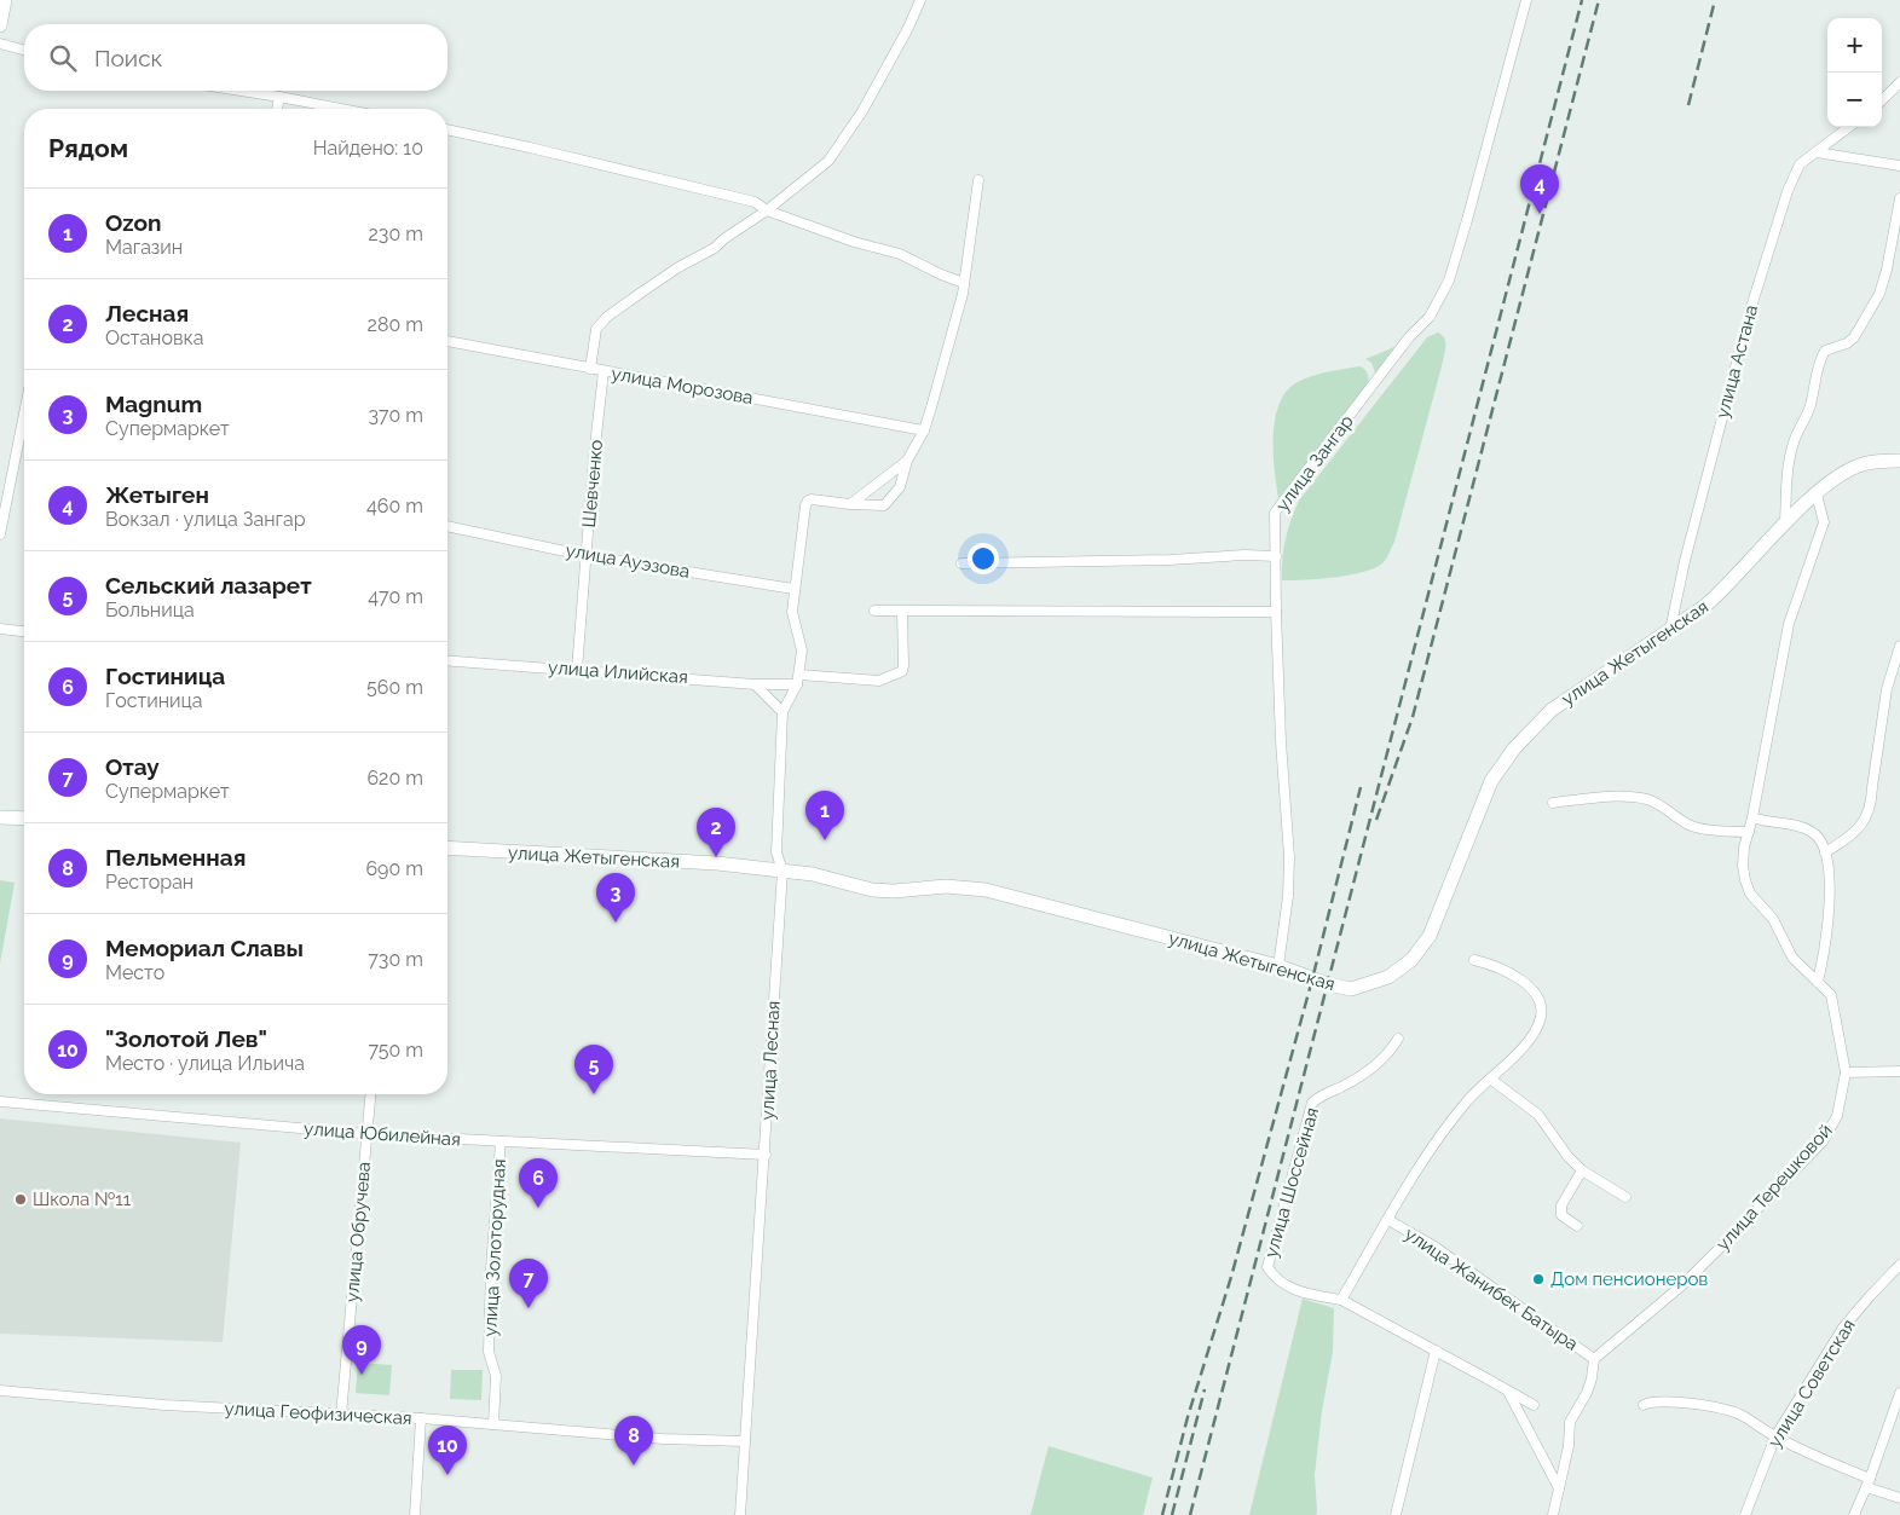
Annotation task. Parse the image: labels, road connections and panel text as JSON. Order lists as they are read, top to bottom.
{
  "streets": {
    "main road": ["улица Жетыгенская"],
    "street": [
      "улица Астана",
      "улица Морозова",
      "улица Зангар",
      "Шевченко",
      "улица Ауэзова",
      "улица Илийская",
      "улица Лесная",
      "улица Юбилейная",
      "улица Шоссейная",
      "улица Терешковой",
      "улица Обручева",
      "улица Золоторудная",
      "улица Жанибек Батыра",
      "улица Советская",
      "улица Геофизическая"
    ]
  },
  "crossings": [
    ["улица Астана", "улица Жетыгенская"],
    ["улица Морозова", "Шевченко"],
    ["улица Зангар", "улица Жетыгенская"],
    ["Шевченко", "улица Ауэзова"],
    ["Шевченко", "улица Илийская"],
    ["улица Ауэзова", "улица Лесная"],
    ["улица Жетыгенская", "улица Лесная"],
    ["улица Жетыгенская", "улица Терешковой"],
    ["улица Илийская", "улица Лесная"],
    ["улица Лесная", "улица Юбилейная"],
    ["улица Лесная", "улица Геофизическая"],
    ["улица Юбилейная", "улица Обручева"],
    ["улица Юбилейная", "улица Золоторудная"],
    ["улица Терешковой", "улица Жанибек Батыра"],
    ["улица Обручева", "улица Геофизическая"],
    ["улица Золоторудная", "улица Геофизическая"]
  ],
  "places": ["Школа №11", "Дом пенсионеров"],
  "page": {
    "map_buttons": ["+", "−"],
    "search": "Поиск",
    "heading": ["Рядом", "Найдено: 10"],
    "pins": [
      "4",
      "1",
      "2",
      "3",
      "5",
      "6",
      "7",
      "9",
      "8",
      "10"
    ],
    "list": [
      {
        "mark": "1",
        "name": "Ozon",
        "note": "Магазин",
        "value": "230 m"
      },
      {
        "mark": "2",
        "name": "Лесная",
        "note": "Остановка",
        "value": "280 m"
      },
      {
        "mark": "3",
        "name": "Magnum",
        "note": "Супермаркет",
        "value": "370 m"
      },
      {
        "mark": "4",
        "name": "Жетыген",
        "note": "Вокзал · улица Зангар",
        "value": "460 m"
      },
      {
        "mark": "5",
        "name": "Сельский лазарет",
        "note": "Больница",
        "value": "470 m"
      },
      {
        "mark": "6",
        "name": "Гостиница",
        "note": "Гостиница",
        "value": "560 m"
      },
      {
        "mark": "7",
        "name": "Отау",
        "note": "Супермаркет",
        "value": "620 m"
      },
      {
        "mark": "8",
        "name": "Пельменная",
        "note": "Ресторан",
        "value": "690 m"
      },
      {
        "mark": "9",
        "name": "Мемориал Славы",
        "note": "Место",
        "value": "730 m"
      },
      {
        "mark": "10",
        "name": "\"Золотой Лев\"",
        "note": "Место · улица Ильича",
        "value": "750 m"
      }
    ]
  }
}
